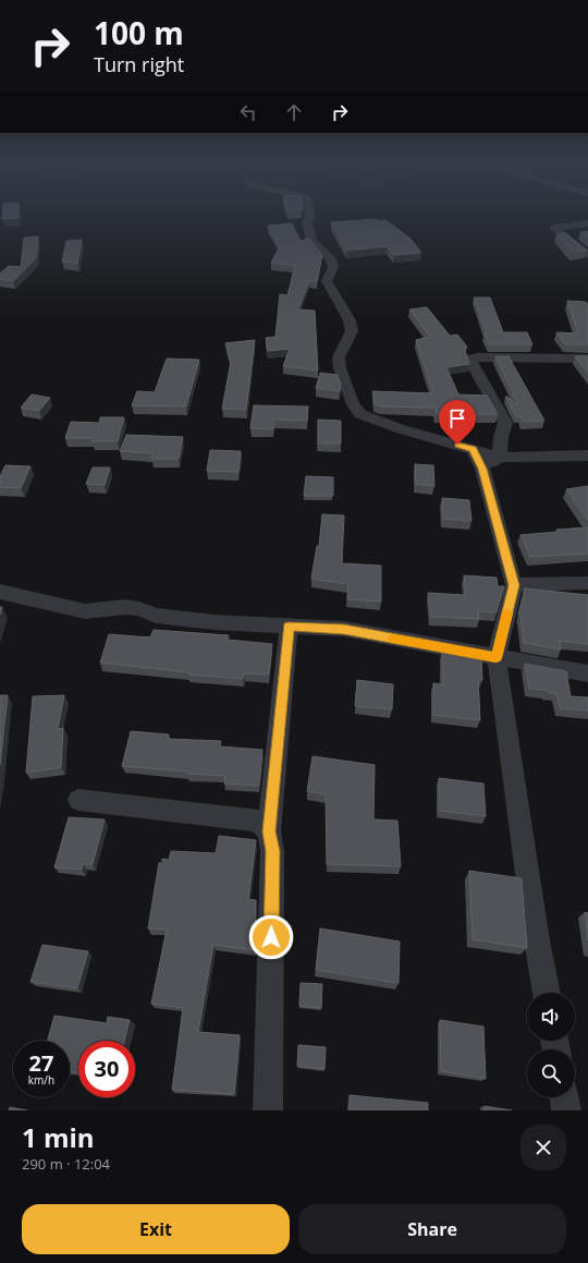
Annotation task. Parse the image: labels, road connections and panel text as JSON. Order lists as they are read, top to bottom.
{
  "page": {
    "turn": ["100 m", "Turn right"],
    "speed": "27 km/h",
    "limit": "30",
    "heading": ["1 min", "290 m · 12:04"],
    "buttons": ["Exit", "Share"]
  }
}
